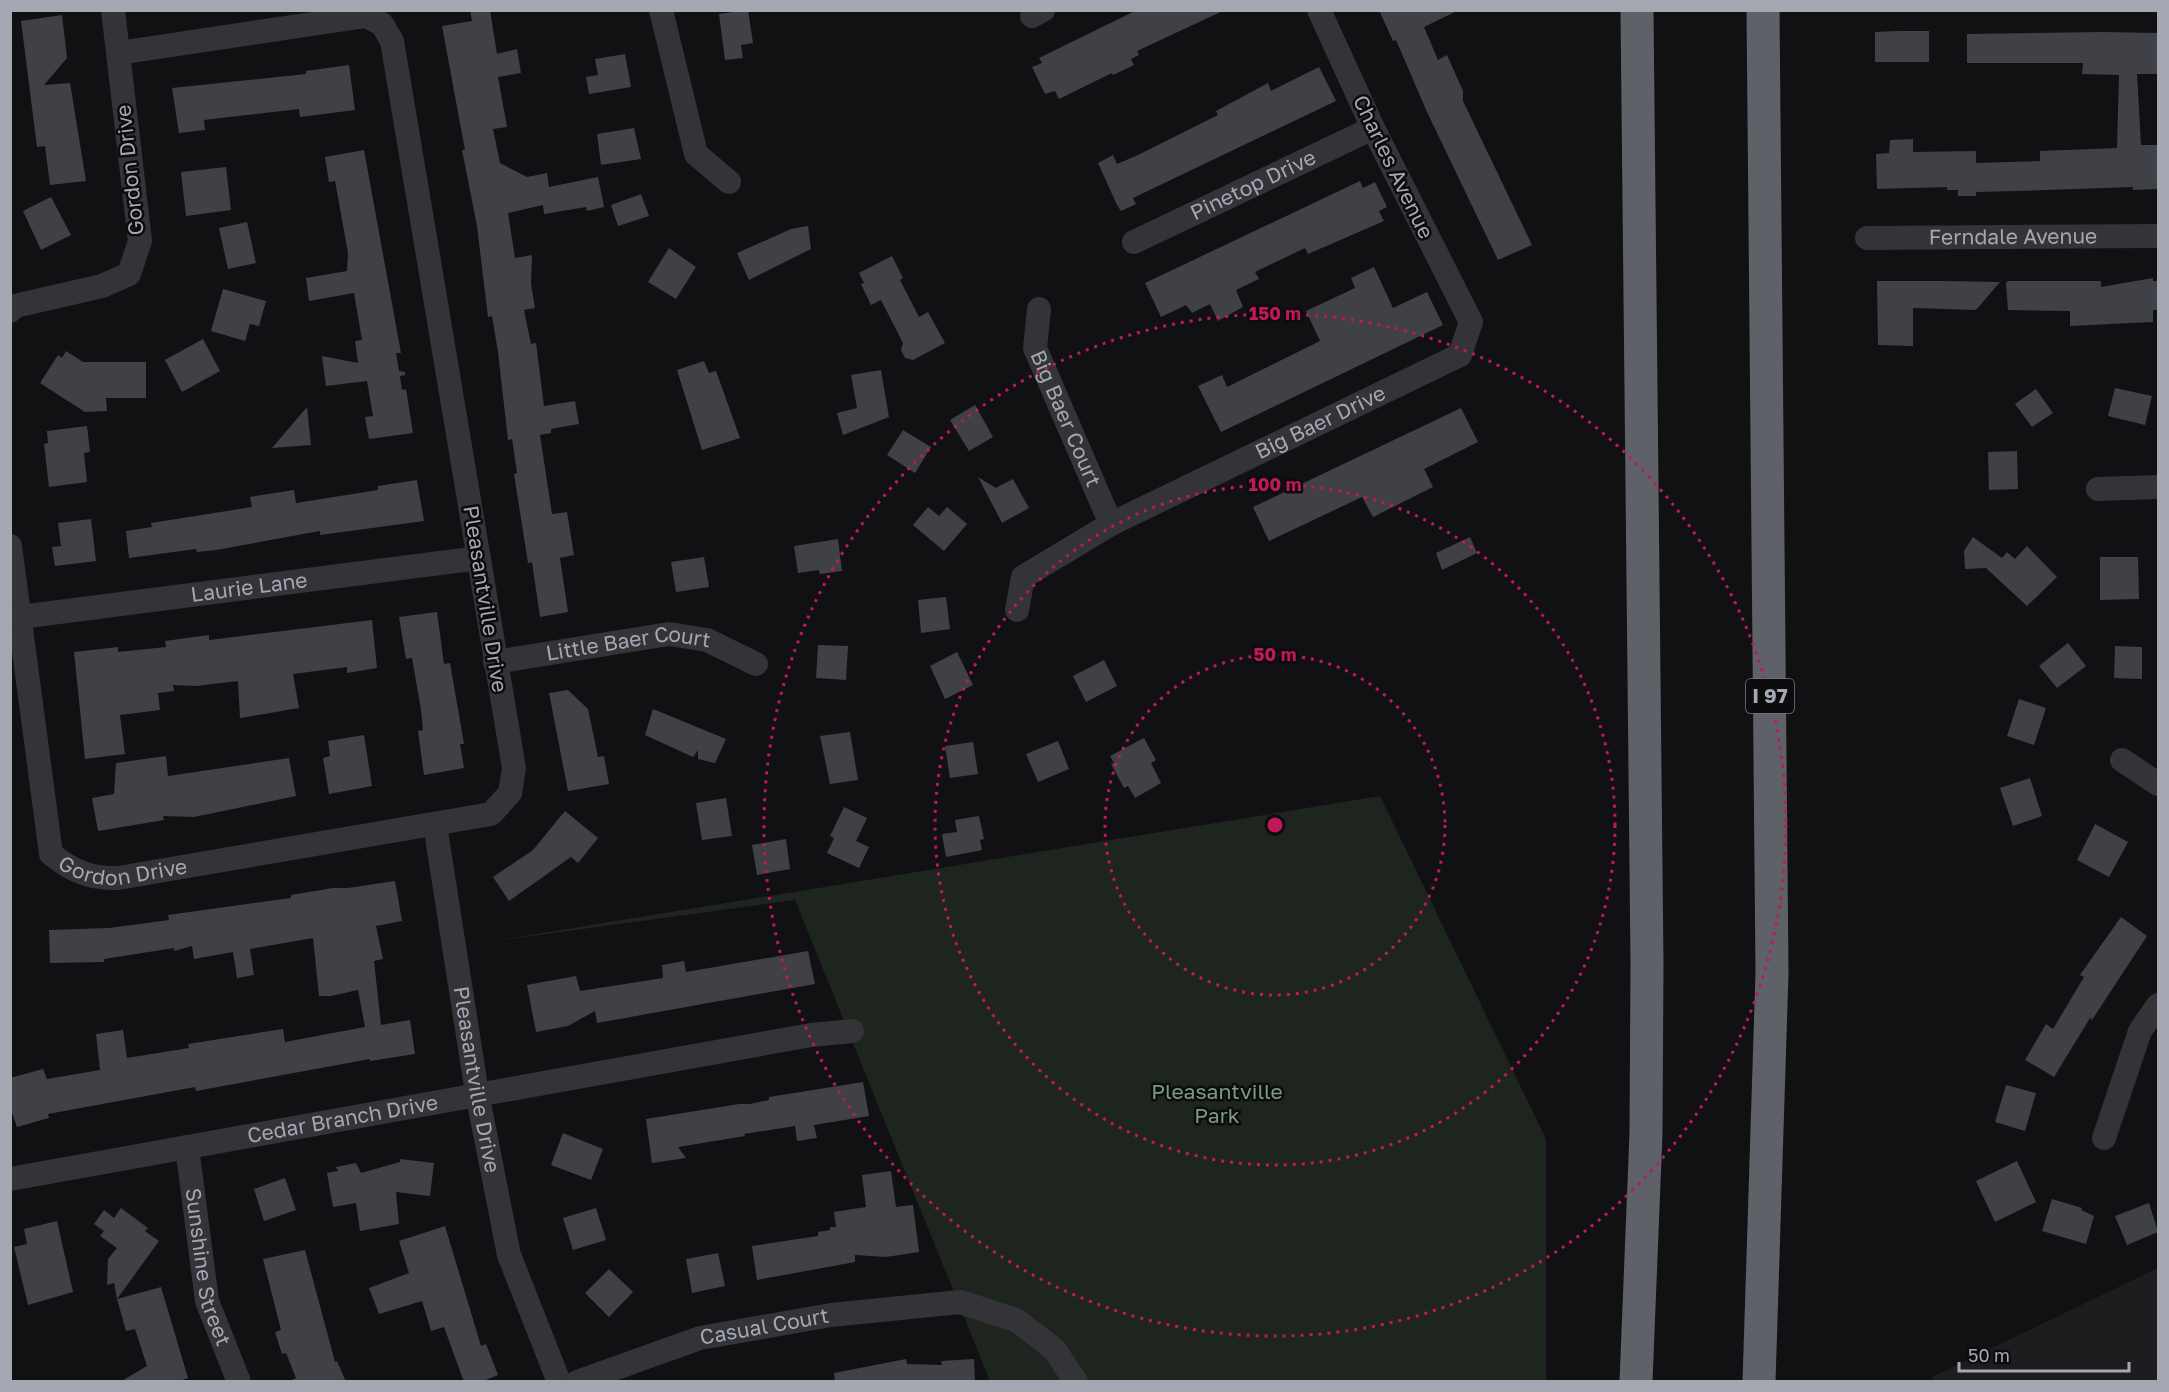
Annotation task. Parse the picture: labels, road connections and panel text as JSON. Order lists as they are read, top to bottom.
{
  "streets": {
    "highway": ["I 97"],
    "street": [
      "Charles Avenue",
      "Gordon Drive",
      "Pinetop Drive",
      "Ferndale Avenue",
      "Big Baer Court",
      "Big Baer Drive",
      "Laurie Lane",
      "Pleasantville Drive",
      "Little Baer Court",
      "Cedar Branch Drive",
      "Sunshine Street",
      "Casual Court"
    ]
  },
  "crossings": [
    ["Charles Avenue", "Pinetop Drive"],
    ["Charles Avenue", "Big Baer Drive"],
    ["Gordon Drive", "Laurie Lane"],
    ["Gordon Drive", "Pleasantville Drive"],
    ["Big Baer Court", "Big Baer Drive"],
    ["Laurie Lane", "Pleasantville Drive"],
    ["Pleasantville Drive", "Little Baer Court"],
    ["Pleasantville Drive", "Cedar Branch Drive"],
    ["Cedar Branch Drive", "Sunshine Street"]
  ],
  "parks": ["Pleasantville Park"],
  "scale_bar": "50 m",
  "rings": ["150 m", "100 m", "50 m"]
}
